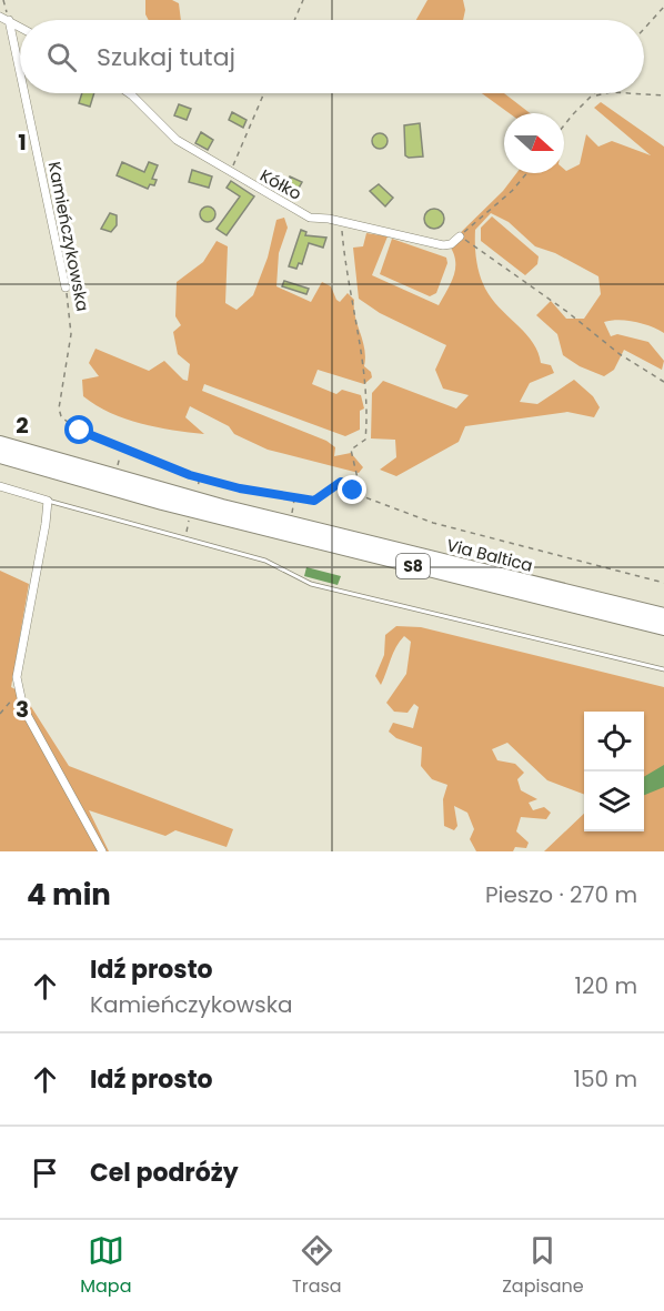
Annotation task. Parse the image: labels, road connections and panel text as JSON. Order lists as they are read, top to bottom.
{
  "streets": {
    "highway": ["Via Baltica", "S8"],
    "street": ["Kółko", "Kamieńczykowska"]
  },
  "north": "right",
  "page": {
    "search": "Szukaj tutaj",
    "heading": ["4 min", "Pieszo · 270 m"],
    "list": [
      ["Idź prosto", "Kamieńczykowska", "120 m"],
      ["Idź prosto", "150 m"],
      "Cel podróży"
    ],
    "nav": ["Mapa", "Trasa", "Zapisane"]
  },
  "grid": {
    "rows": ["1", "2", "3"]
  }
}
